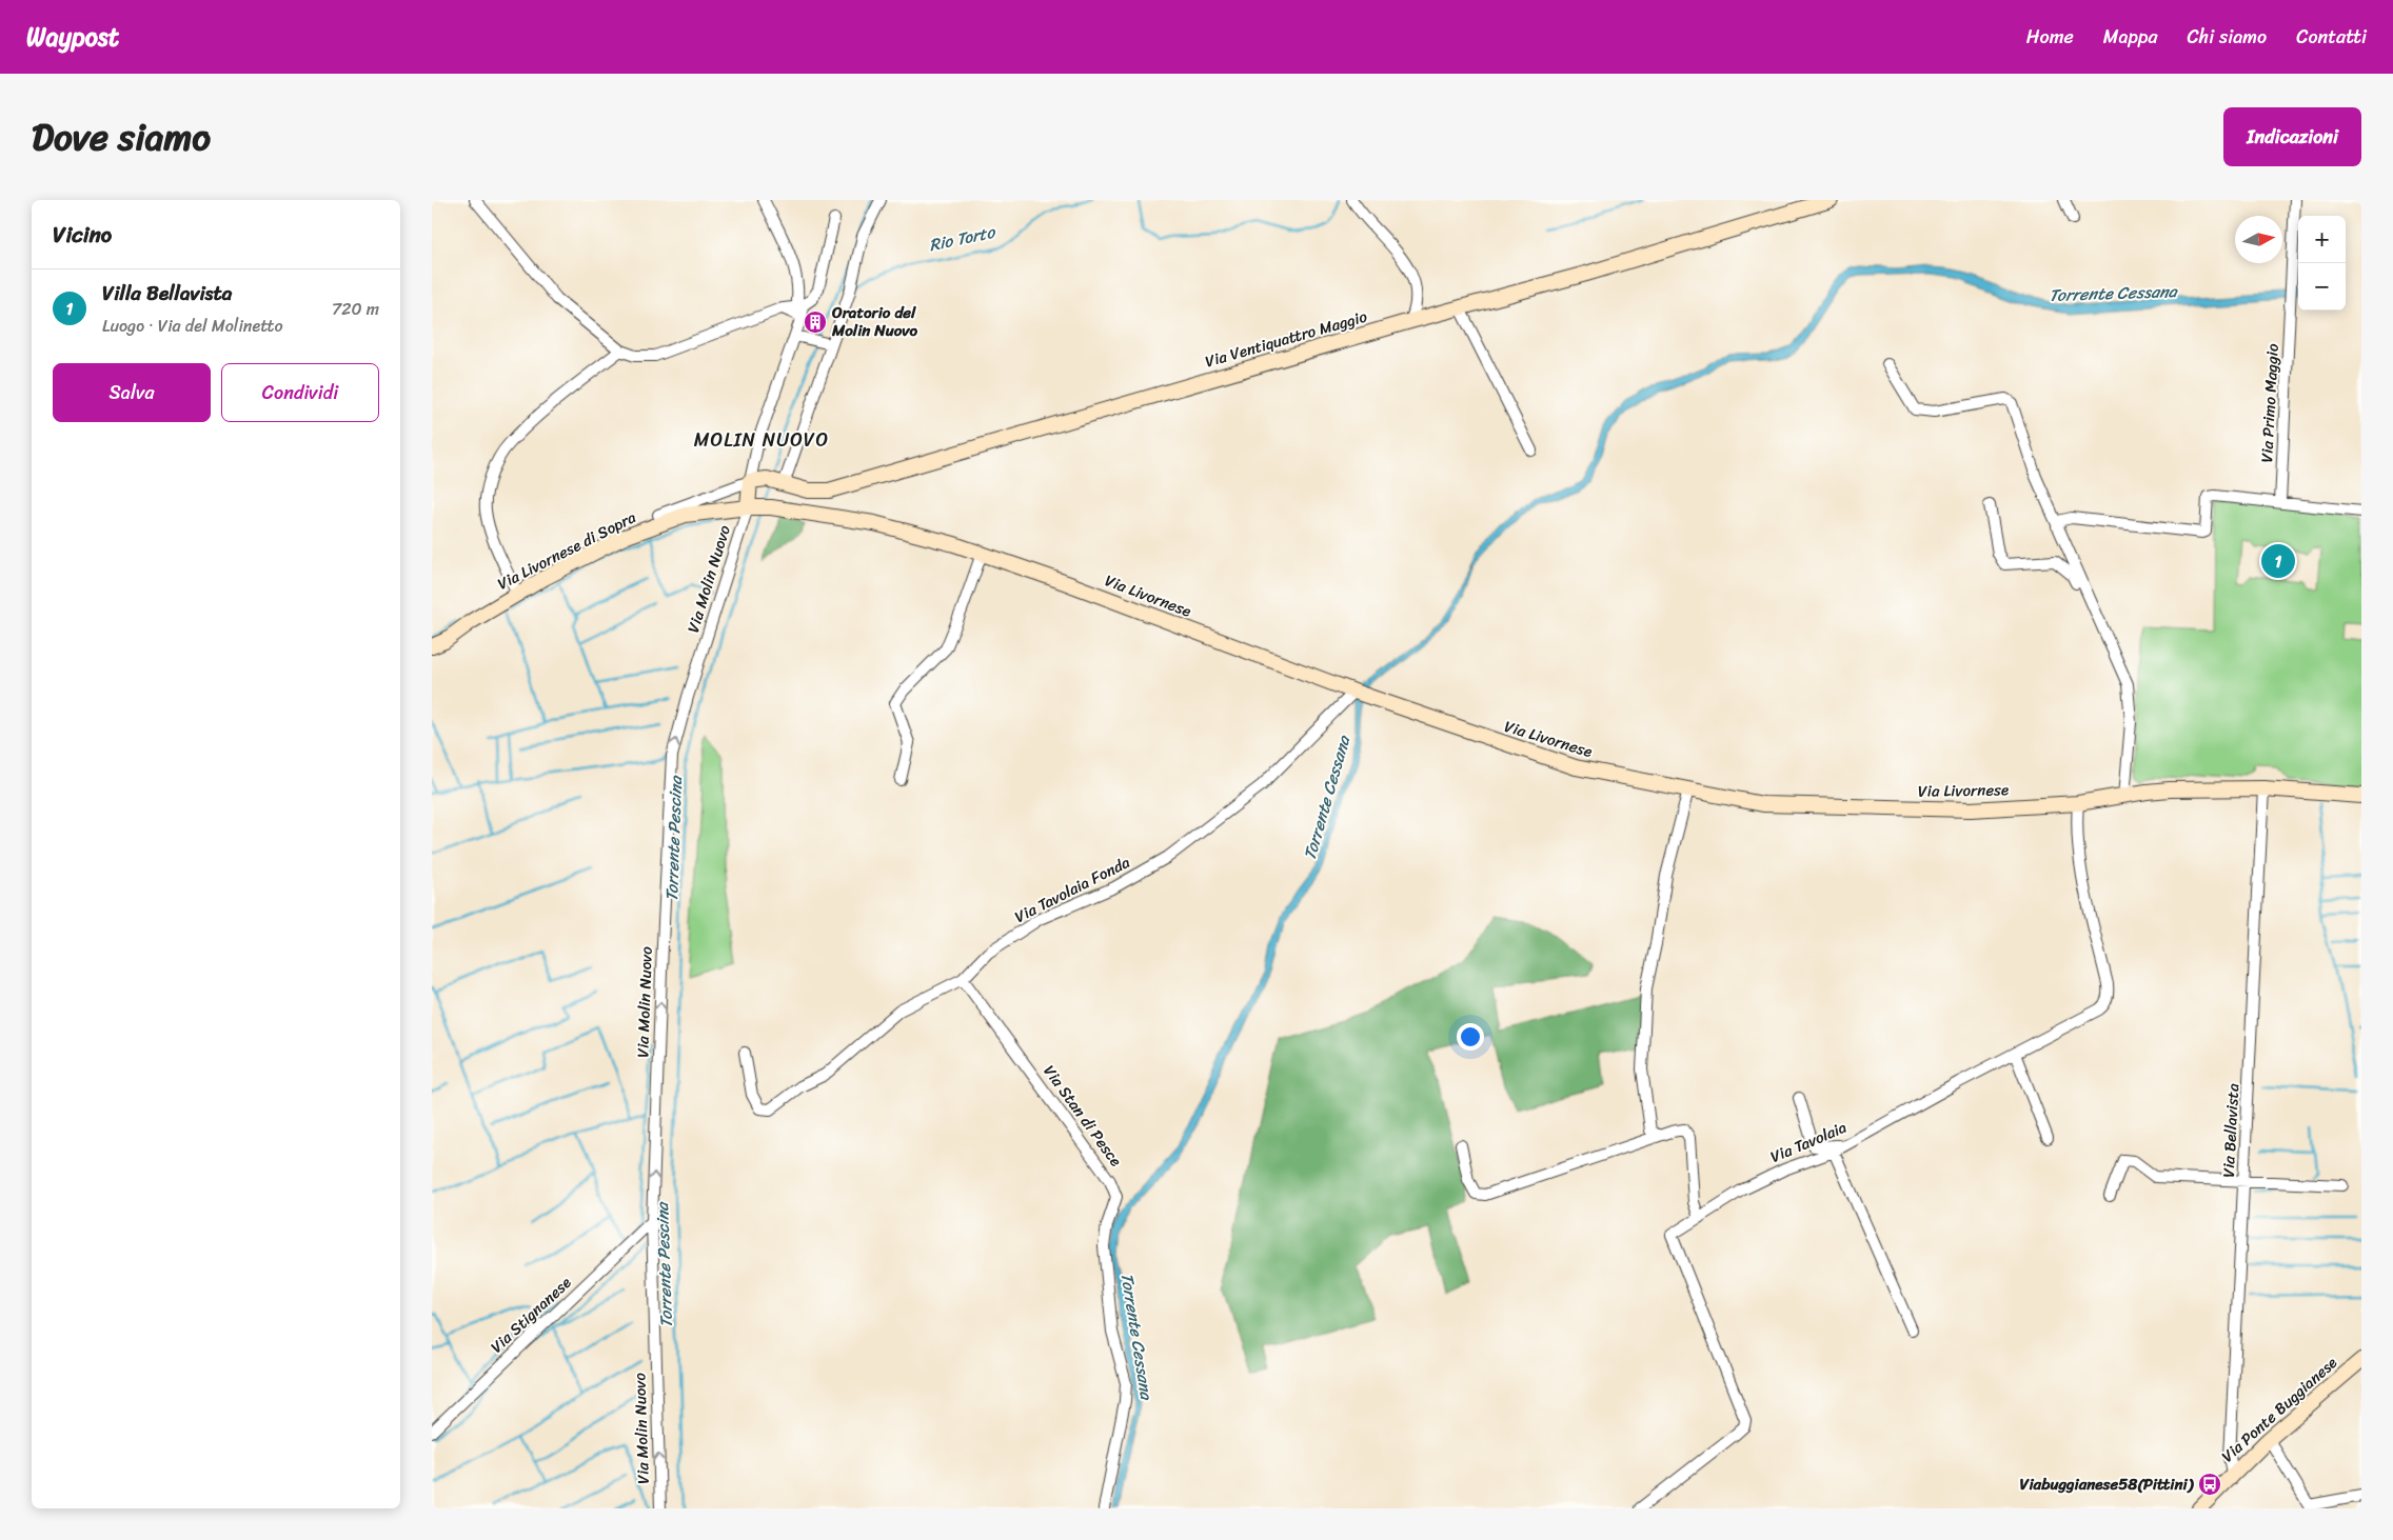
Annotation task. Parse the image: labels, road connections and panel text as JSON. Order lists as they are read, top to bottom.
{
  "streets": {
    "main road": [
      "Via Ventiquattro Maggio",
      "Via Livornese di Sopra",
      "Via Livornese",
      "Via Ponte Buggianese"
    ],
    "street": [
      "Via Primo Maggio",
      "Via Molin Nuovo",
      "Via Tavolaia Fonda",
      "Via Stan di Pesce",
      "Via Bellavista",
      "Via Tavolaia",
      "Via Stignanese"
    ]
  },
  "crossings": [
    ["Via Ventiquattro Maggio", "Via Livornese di Sopra"],
    ["Via Livornese di Sopra", "Via Molin Nuovo"],
    ["Via Livornese di Sopra", "Via Livornese"],
    ["Via Molin Nuovo", "Via Livornese"],
    ["Via Molin Nuovo", "Via Stignanese"],
    ["Via Livornese", "Via Tavolaia Fonda"],
    ["Via Livornese", "Via Bellavista"],
    ["Via Livornese", "Via Tavolaia"],
    ["Via Tavolaia Fonda", "Via Stan di Pesce"],
    ["Via Bellavista", "Via Ponte Buggianese"]
  ],
  "one_way": ["Via Molin Nuovo"],
  "districts": ["MOLIN NUOVO"],
  "water": ["Rio Torto", "Torrente Cessana", "Torrente Pescina"],
  "places": {
    "building": ["Oratorio del Molin Nuovo"],
    "bus stop": ["Viabuggianese58(Pittini)"]
  },
  "north": "right",
  "page": {
    "header": "Waypost",
    "nav": [
      "Home",
      "Mappa",
      "Chi siamo",
      "Contatti"
    ],
    "title": "Dove siamo",
    "buttons": [
      "Indicazioni",
      ["Salva", "Condividi"]
    ],
    "heading": "Vicino",
    "map_buttons": ["+", "−"],
    "list": [
      {
        "mark": "1",
        "name": "Villa Bellavista",
        "note": "Luogo · Via del Molinetto",
        "value": "720 m"
      }
    ],
    "pins": "1"
  }
}
